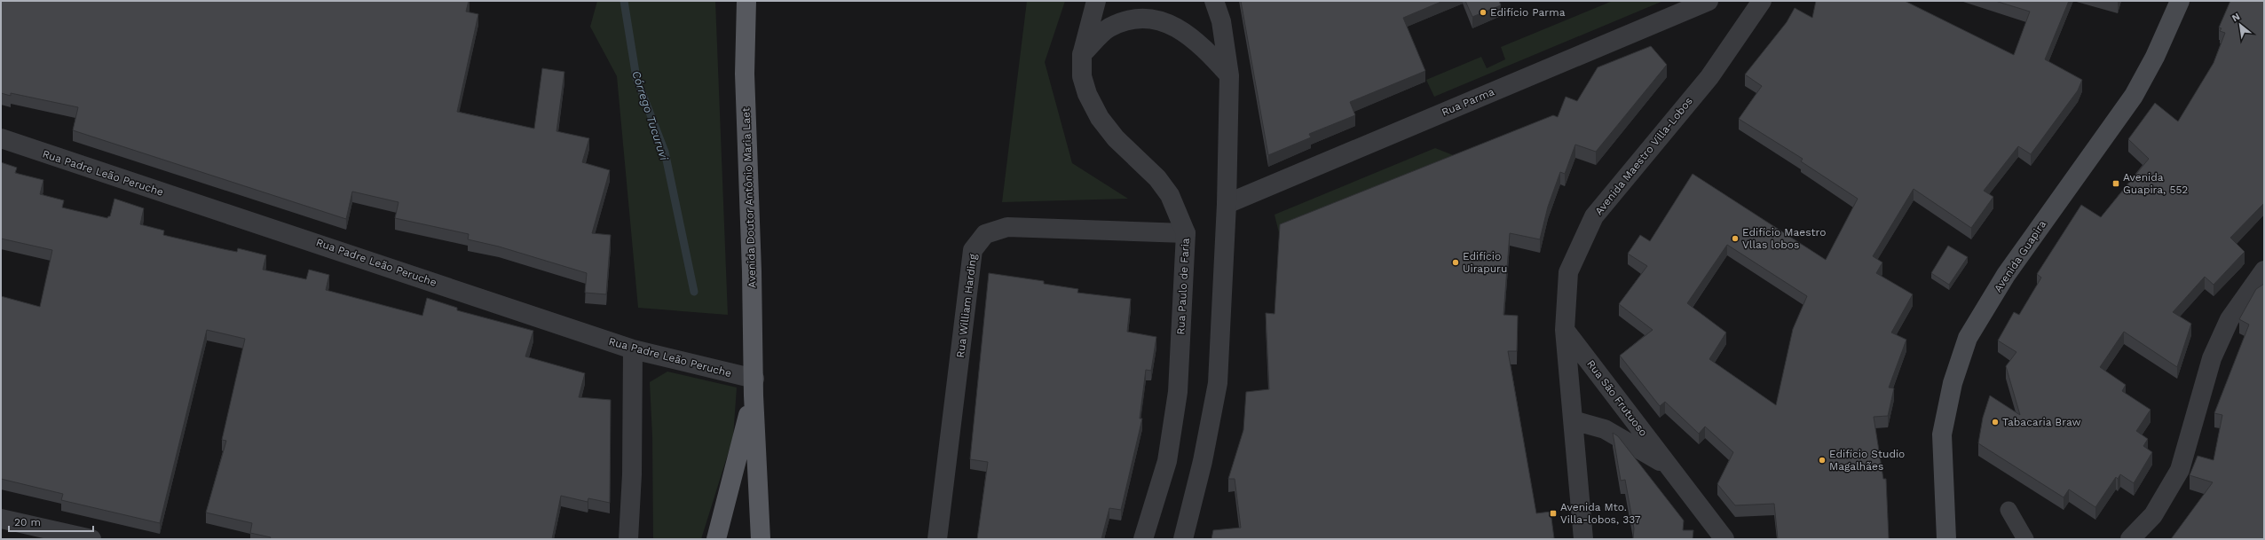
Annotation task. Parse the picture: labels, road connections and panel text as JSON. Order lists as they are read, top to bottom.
{
  "streets": {
    "main road": ["Avenida Doutor Antônio Maria Laet", "Avenida Guapira"],
    "street": [
      "Rua Parma",
      "Avenida Maestro Villa-Lobos",
      "Rua Padre Leão Peruche",
      "Rua Paulo de Faria",
      "Rua William Harding",
      "Rua São Frutuoso"
    ]
  },
  "crossings": [
    ["Avenida Maestro Villa-Lobos", "Rua São Frutuoso"],
    ["Rua Padre Leão Peruche", "Avenida Doutor Antônio Maria Laet"],
    ["Rua Paulo de Faria", "Rua William Harding"]
  ],
  "water": ["Córrego Tucuruvi"],
  "places": {
    "other": [
      "Edifício Parma",
      "Edifício Maestro Vllas lobos",
      "Edifício Uirapuru",
      "Tabacaria Braw",
      "Edifício Studio Magalhães"
    ],
    "transit": ["Avenida Guapira, 552", "Avenida Mto. Villa-lobos, 337"]
  },
  "scale_bar": "20 m",
  "north": "top left"
}
